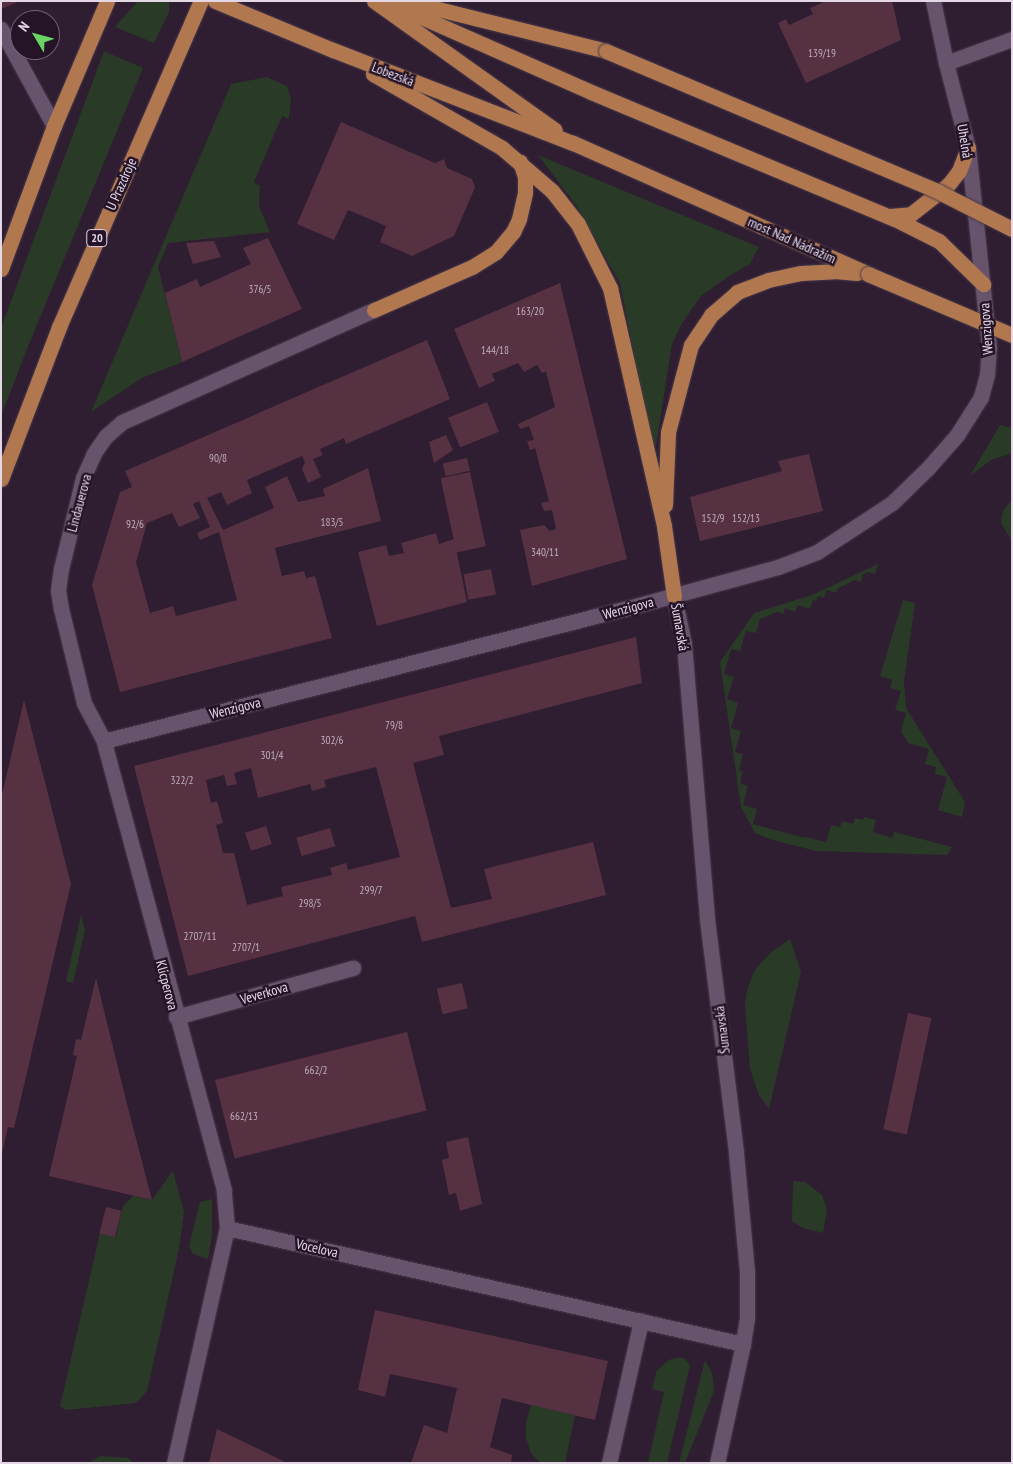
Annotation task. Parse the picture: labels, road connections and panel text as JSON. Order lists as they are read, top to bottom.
{
  "streets": {
    "main road": [
      "Lobezská",
      "U Prazdroje",
      "20",
      "most Nad Nádražím"
    ],
    "street": [
      "Uhelná",
      "Wenzigova",
      "Lindauerova",
      "Šumavská",
      "Klicperova",
      "Veverkova",
      "Vocelova"
    ]
  },
  "crossings": [
    ["Lobezská", "most Nad Nádražím"],
    ["Uhelná", "Wenzigova"],
    ["Wenzigova", "Lindauerova"],
    ["Wenzigova", "Šumavská"],
    ["Wenzigova", "Klicperova"],
    ["Lindauerova", "Klicperova"],
    ["Šumavská", "Vocelova"],
    ["Klicperova", "Veverkova"],
    ["Klicperova", "Vocelova"]
  ],
  "house_numbers": [
    "139/19",
    "376/5",
    "163/20",
    "144/18",
    "90/8",
    "152/9",
    "152/13",
    "183/5",
    "92/6",
    "340/11",
    "79/8",
    "302/6",
    "301/4",
    "322/2",
    "299/7",
    "298/5",
    "2707/11",
    "2707/1",
    "662/2",
    "662/13"
  ],
  "north": "top left"
}
